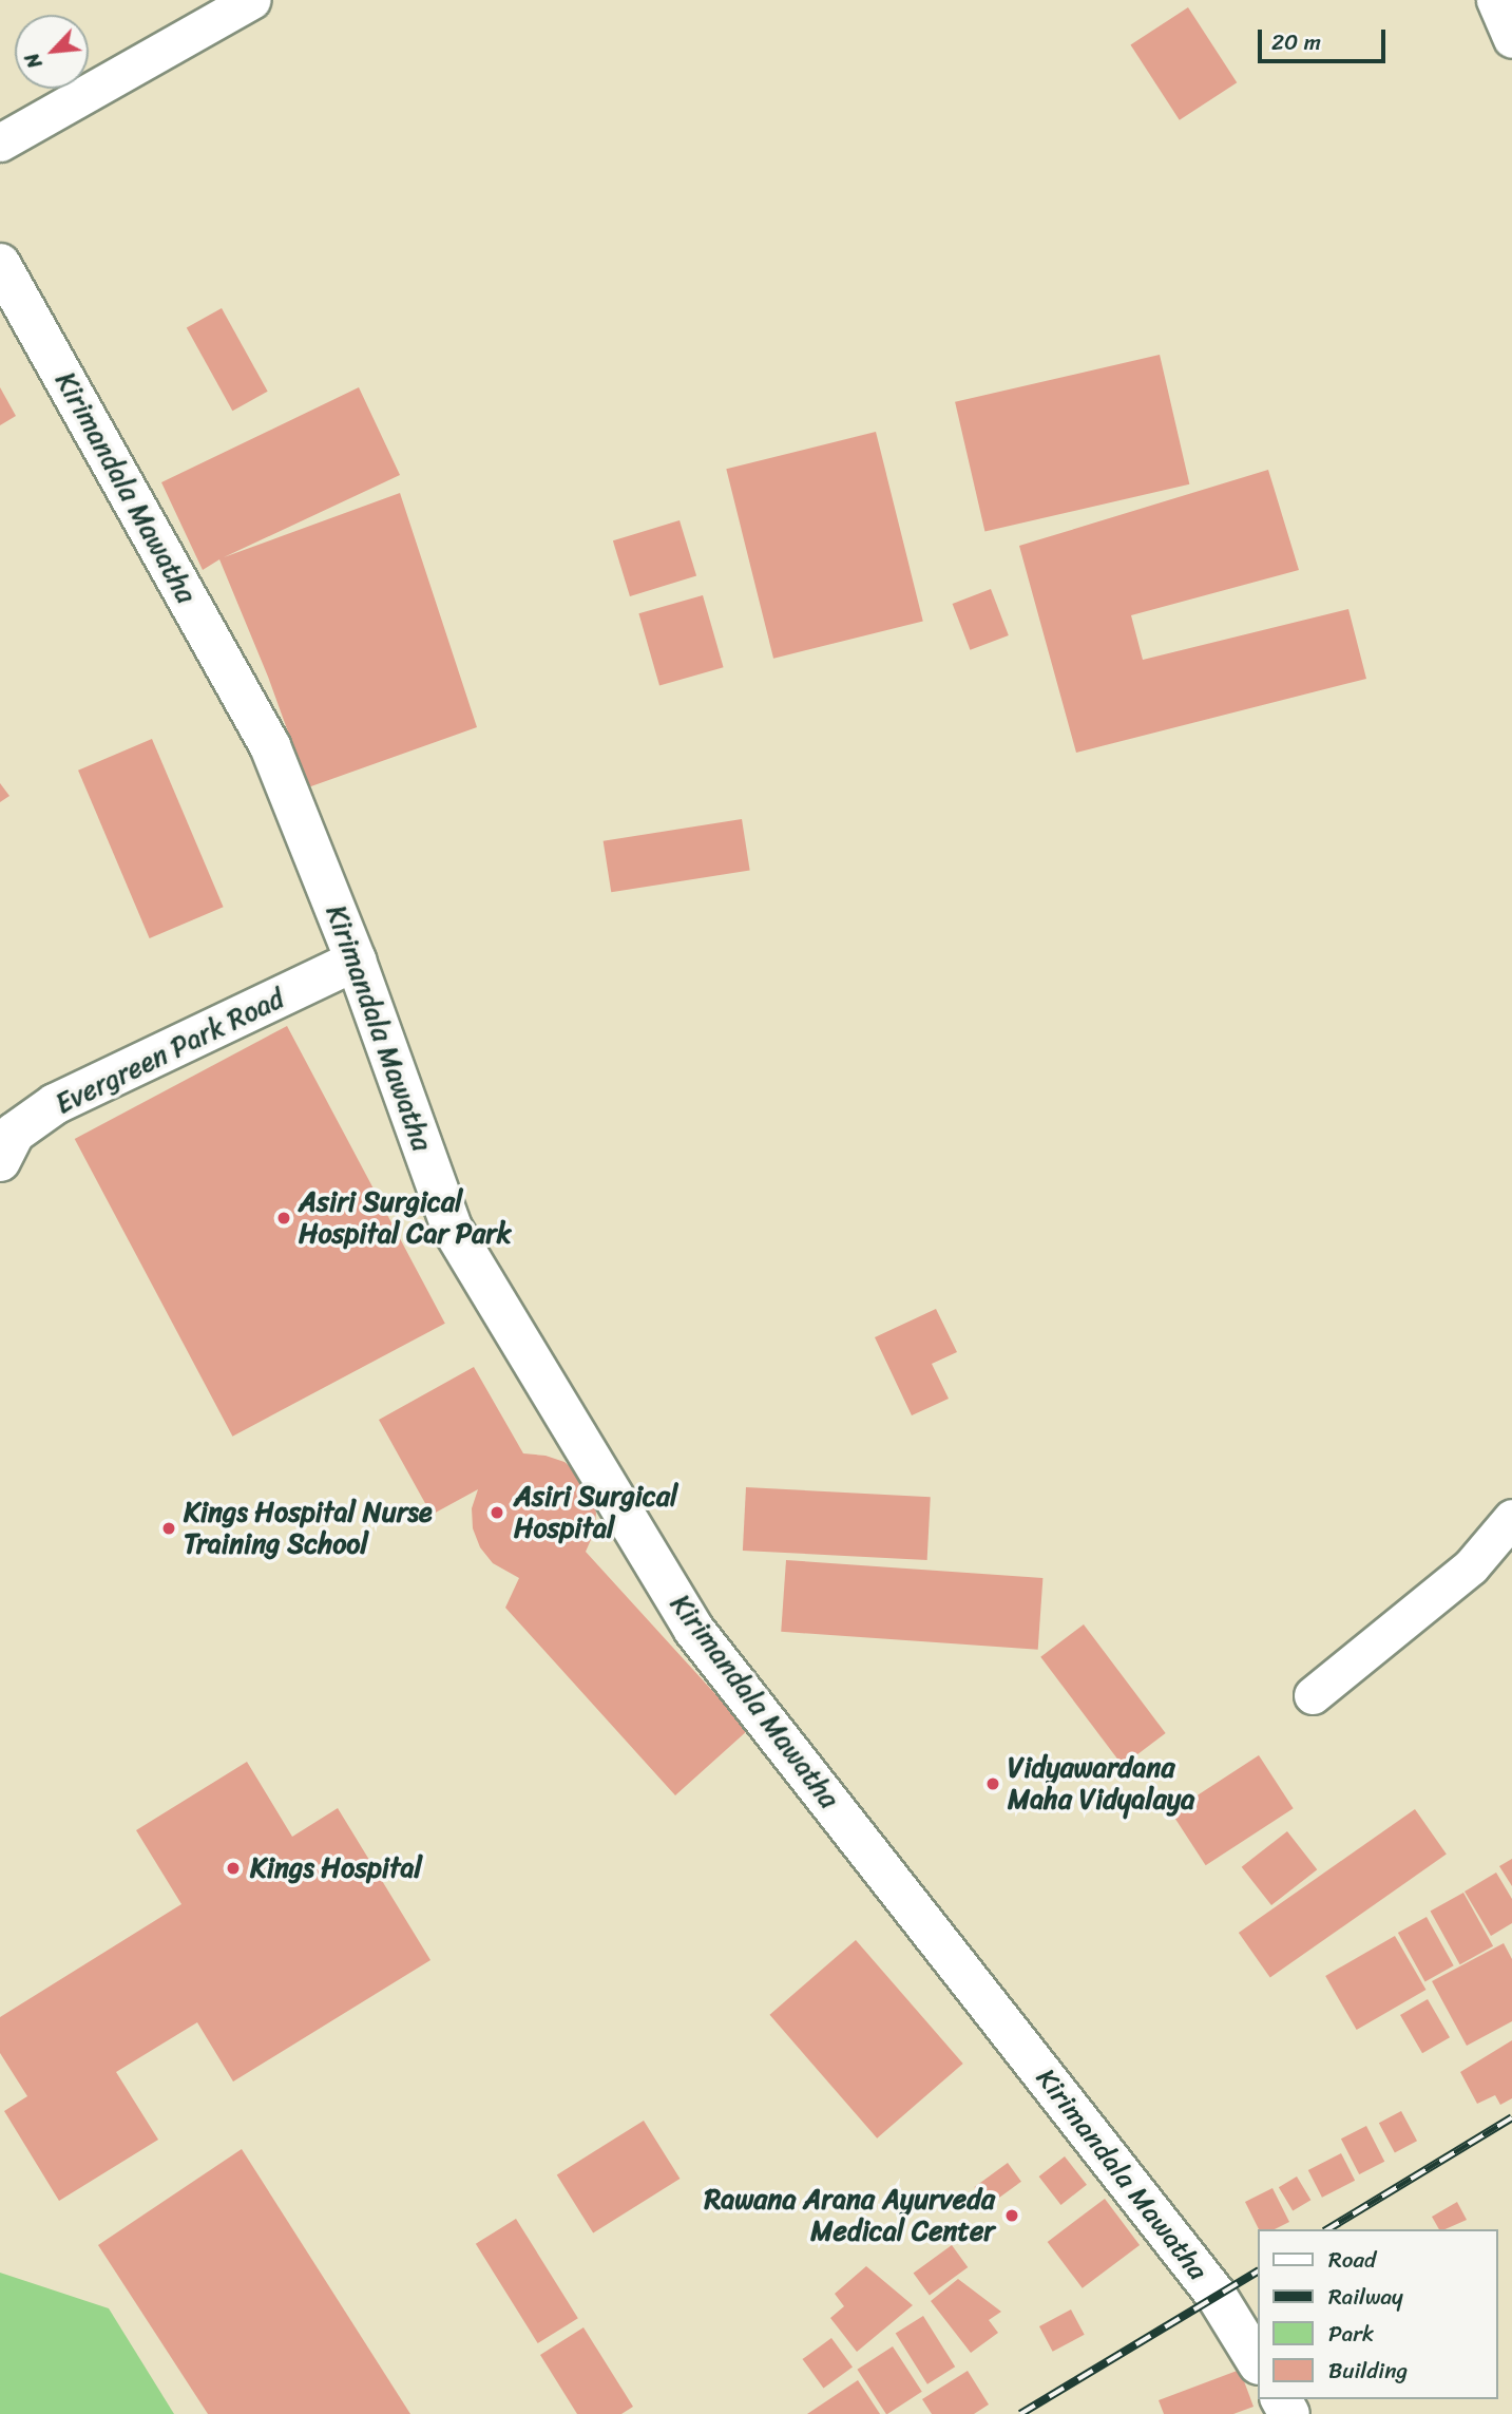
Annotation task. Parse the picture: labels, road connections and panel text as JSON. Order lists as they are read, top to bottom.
{
  "streets": {
    "main road": ["Kirimandala Mawatha", "Evergreen Park Road"]
  },
  "crossings": [
    ["Kirimandala Mawatha", "Evergreen Park Road"]
  ],
  "places": [
    "Asiri Surgical Hospital Car Park",
    "Asiri Surgical Hospital",
    "Kings Hospital Nurse Training School",
    "Vidyawardana Maha Vidyalaya",
    "Kings Hospital",
    "Rawana Arana Ayurveda Medical Center"
  ],
  "legend": [
    "Road",
    "Railway",
    "Park",
    "Building"
  ],
  "scale_bar": "20 m",
  "north": "bottom left"
}
